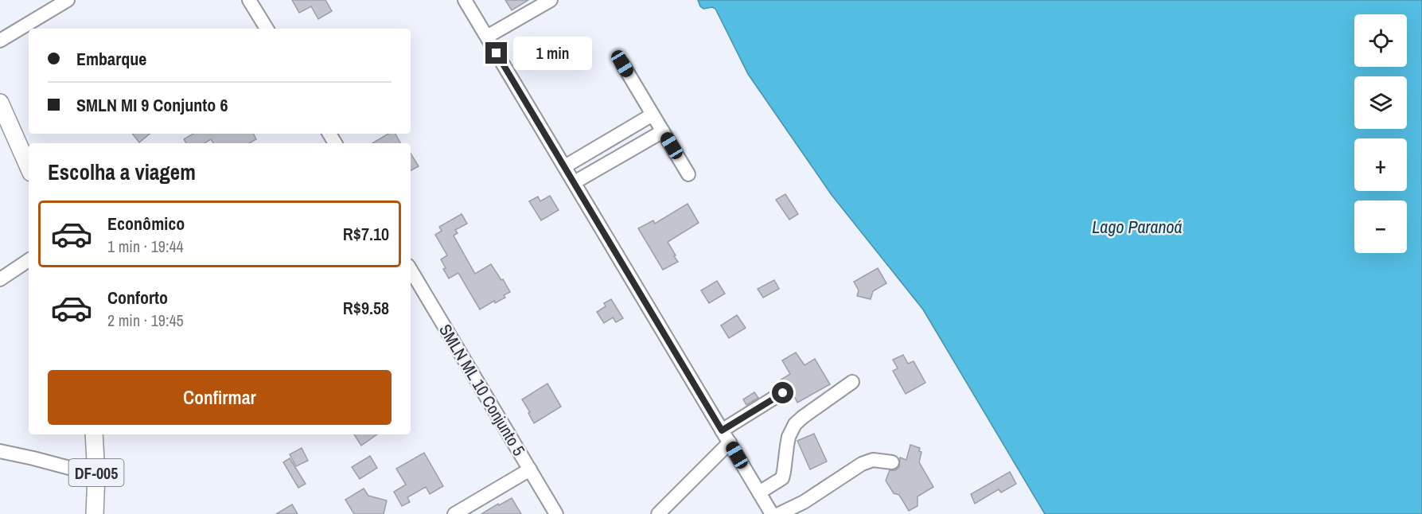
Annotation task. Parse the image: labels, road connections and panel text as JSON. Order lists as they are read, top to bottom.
{
  "streets": {
    "main road": ["DF-005"],
    "street": ["SMLN ML 10 Conjunto 5"]
  },
  "water": ["Lago Paranoá"],
  "page": {
    "map_buttons": ["+", "−"],
    "banner": ["Embarque", "SMLN MI 9 Conjunto 6"],
    "bubble": "1 min",
    "heading": "Escolha a viagem",
    "list": [
      {
        "name": "Econômico",
        "note": "1 min · 19:44",
        "value": "R$7.10"
      },
      {
        "name": "Conforto",
        "note": "2 min · 19:45",
        "value": "R$9.58"
      }
    ],
    "buttons": "Confirmar"
  }
}
